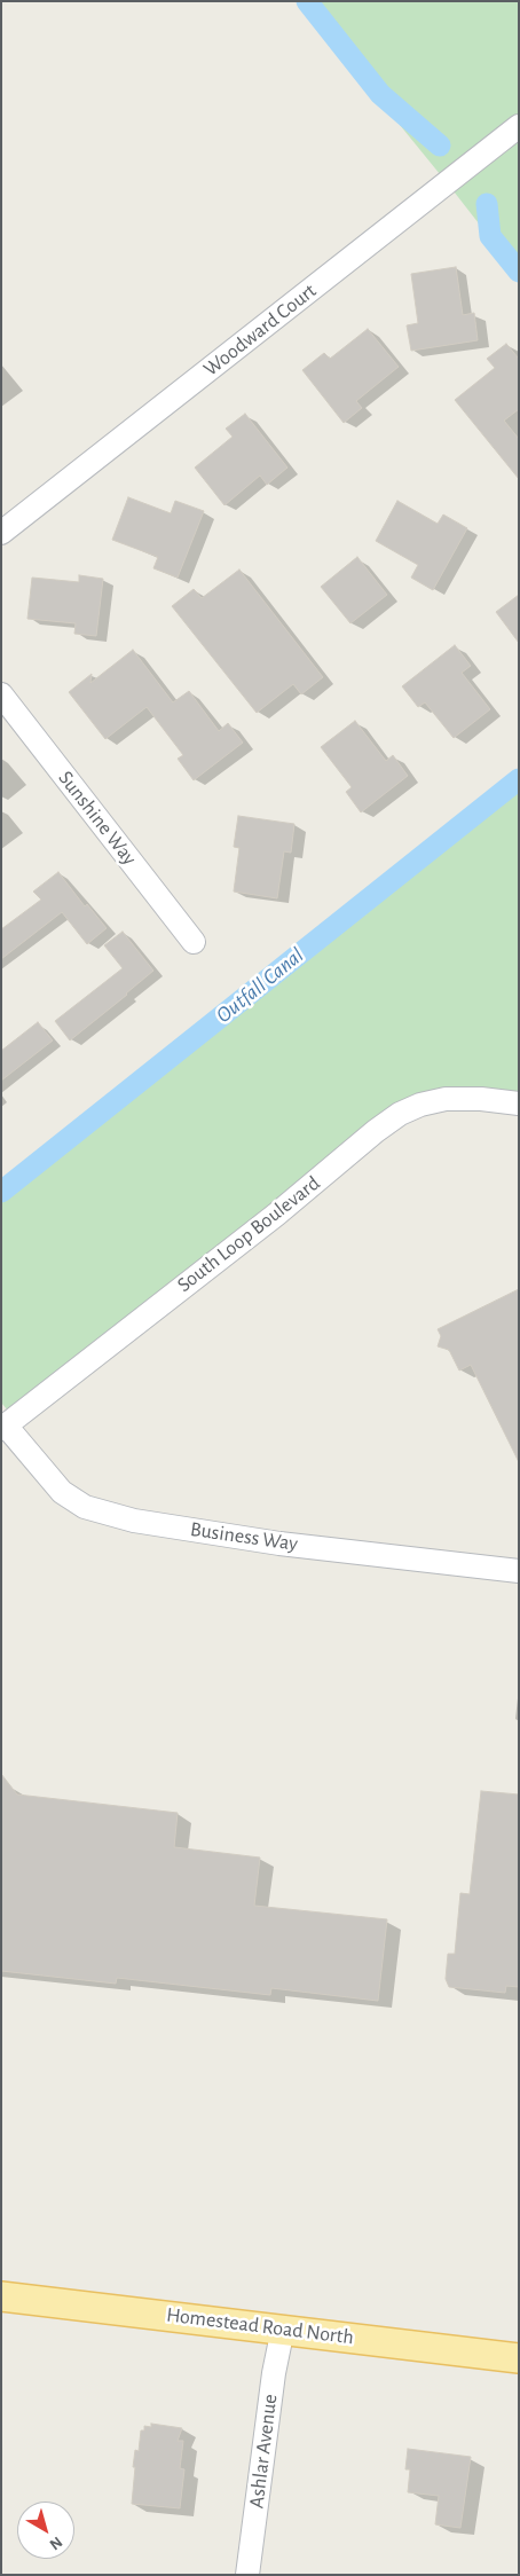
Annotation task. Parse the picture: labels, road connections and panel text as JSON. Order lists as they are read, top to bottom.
{
  "streets": {
    "main road": ["Homestead Road North"],
    "street": [
      "Woodward Court",
      "Sunshine Way",
      "South Loop Boulevard",
      "Business Way",
      "Ashlar Avenue"
    ]
  },
  "crossings": [
    ["South Loop Boulevard", "Business Way"],
    ["Homestead Road North", "Ashlar Avenue"]
  ],
  "water": ["Outfall Canal"],
  "north": "bottom right"
}
